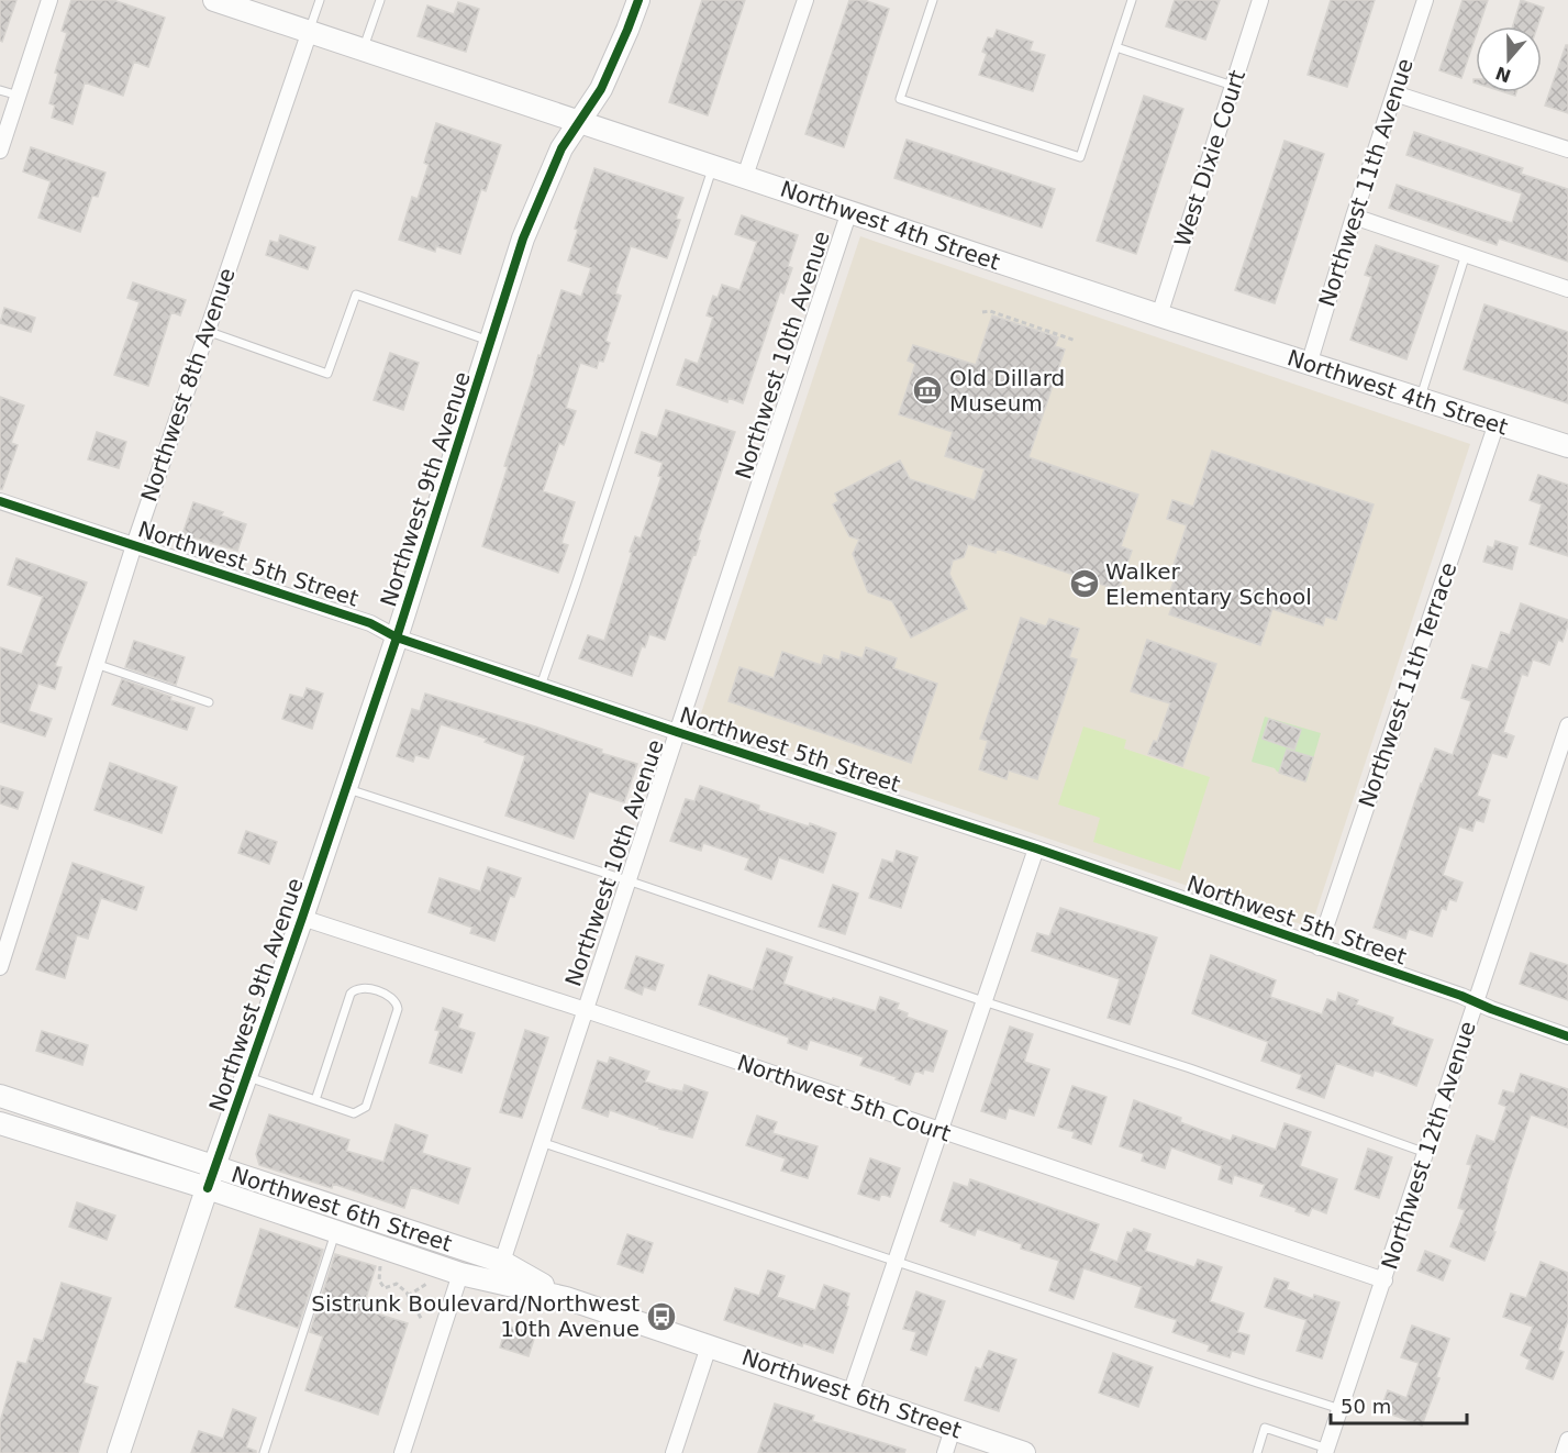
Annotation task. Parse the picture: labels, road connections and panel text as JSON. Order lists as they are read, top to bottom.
{
  "streets": {
    "street": [
      "West Dixie Court",
      "Northwest 11th Avenue",
      "Northwest 4th Street",
      "Northwest 10th Avenue",
      "Northwest 8th Avenue",
      "Northwest 9th Avenue",
      "Northwest 5th Street",
      "Northwest 11th Terrace",
      "Northwest 5th Court",
      "Northwest 12th Avenue",
      "Northwest 6th Street"
    ]
  },
  "crossings": [
    ["West Dixie Court", "Northwest 4th Street"],
    ["Northwest 11th Avenue", "Northwest 4th Street"],
    ["Northwest 4th Street", "Northwest 10th Avenue"],
    ["Northwest 4th Street", "Northwest 8th Avenue"],
    ["Northwest 4th Street", "Northwest 9th Avenue"],
    ["Northwest 4th Street", "Northwest 11th Terrace"],
    ["Northwest 10th Avenue", "Northwest 5th Street"],
    ["Northwest 10th Avenue", "Northwest 5th Court"],
    ["Northwest 10th Avenue", "Northwest 6th Street"],
    ["Northwest 8th Avenue", "Northwest 5th Street"],
    ["Northwest 9th Avenue", "Northwest 5th Street"],
    ["Northwest 9th Avenue", "Northwest 5th Court"],
    ["Northwest 9th Avenue", "Northwest 6th Street"],
    ["Northwest 5th Street", "Northwest 11th Terrace"],
    ["Northwest 5th Street", "Northwest 12th Avenue"],
    ["Northwest 5th Court", "Northwest 12th Avenue"]
  ],
  "places": {
    "museum": ["Old Dillard Museum"],
    "school or university": ["Walker Elementary School"],
    "bus stop": ["Sistrunk Boulevard/Northwest 10th Avenue"]
  },
  "scale_bar": "50 m",
  "north": "bottom"
}
